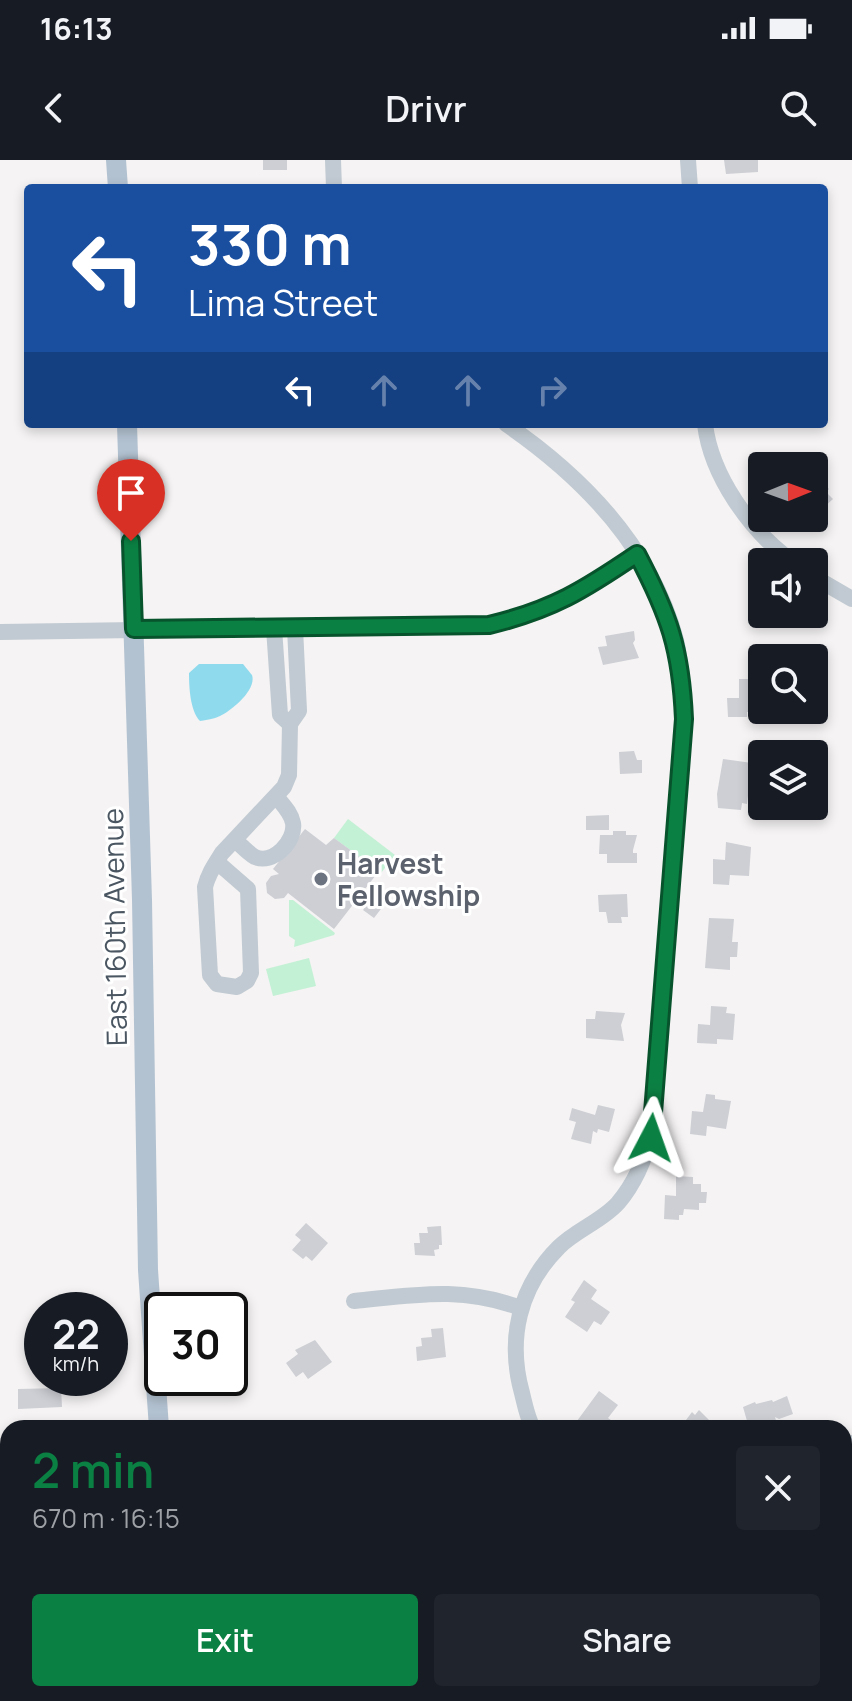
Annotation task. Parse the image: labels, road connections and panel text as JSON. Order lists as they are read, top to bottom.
{
  "streets": {
    "main road": ["East 160th Avenue"]
  },
  "places": ["Harvest Fellowship"],
  "north": "right",
  "page": {
    "status": "16:13",
    "header": "Drivr",
    "turn": ["330 m", "Lima Street"],
    "speed": "22 km/h",
    "limit": "30",
    "heading": ["2 min", "670 m · 16:15"],
    "buttons": ["Exit", "Share"]
  }
}
